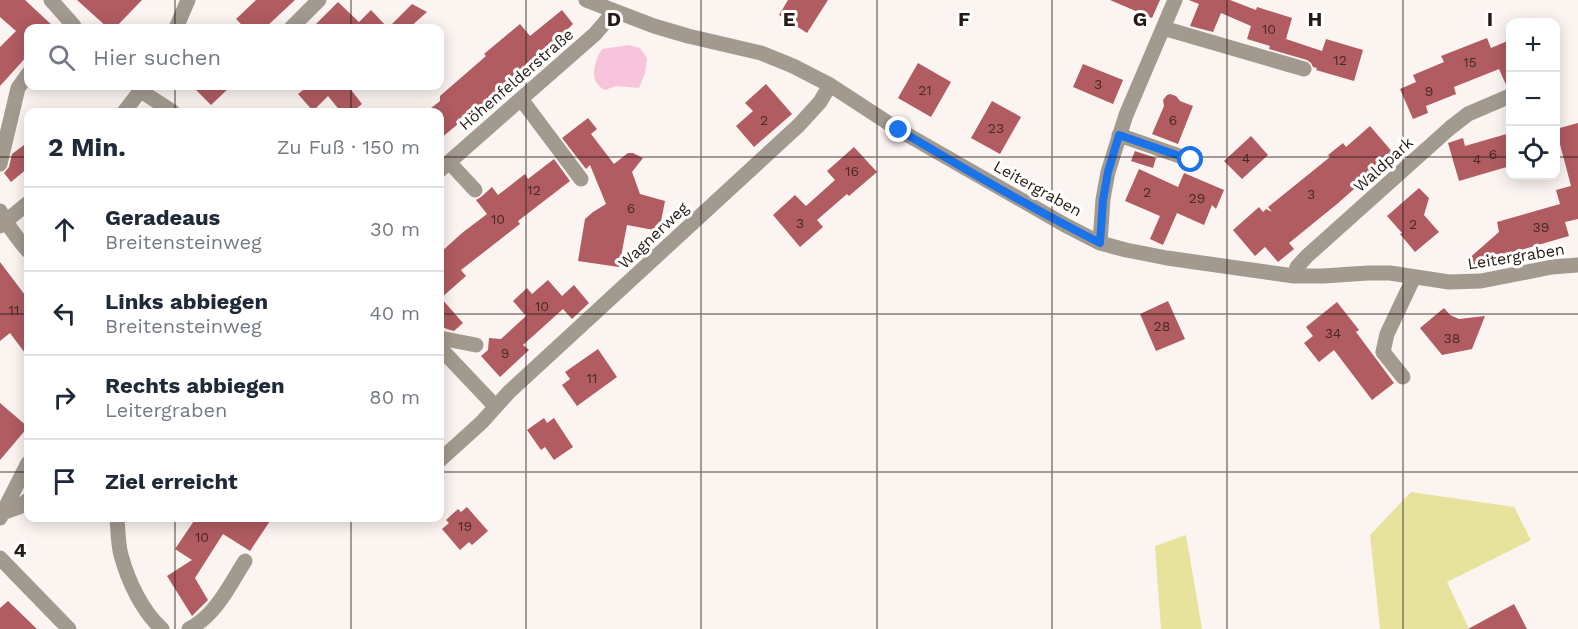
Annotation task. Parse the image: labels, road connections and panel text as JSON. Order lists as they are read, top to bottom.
{
  "streets": {
    "street": [
      "Höhenfelderstraße",
      "Waldpark",
      "Leitergraben",
      "Wagnerweg"
    ]
  },
  "crossings": [
    ["Höhenfelderstraße", "Leitergraben"],
    ["Waldpark", "Leitergraben"],
    ["Leitergraben", "Wagnerweg"]
  ],
  "house_numbers": [
    "10",
    "12",
    "15",
    "3",
    "21",
    "9",
    "2",
    "6",
    "23",
    "6",
    "4",
    "4",
    "16",
    "12",
    "2",
    "3",
    "29",
    "6",
    "10",
    "3",
    "2",
    "39",
    "10",
    "11",
    "28",
    "34",
    "38",
    "9",
    "11",
    "19",
    "10"
  ],
  "page": {
    "map_buttons": ["+", "−"],
    "search": "Hier suchen",
    "heading": ["2 Min.", "Zu Fuß · 150 m"],
    "list": [
      ["Geradeaus", "Breitensteinweg", "30 m"],
      ["Links abbiegen", "Breitensteinweg", "40 m"],
      ["Rechts abbiegen", "Leitergraben", "80 m"],
      "Ziel erreicht"
    ]
  },
  "grid": {
    "columns": [
      "D",
      "E",
      "F",
      "G",
      "H",
      "I"
    ],
    "rows": ["4"]
  }
}
